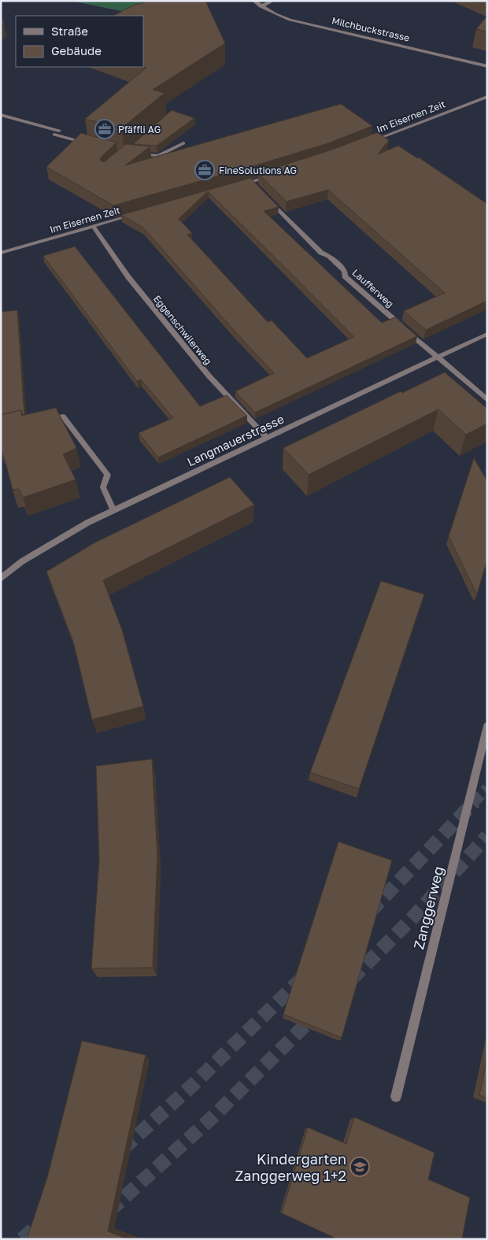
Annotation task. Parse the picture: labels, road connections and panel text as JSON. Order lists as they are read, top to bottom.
{
  "streets": {
    "street": [
      "Milchbuckstrasse",
      "Im Eisernen Zeit",
      "Laufferweg",
      "Eggenschwilerweg",
      "Langmauerstrasse",
      "Zanggerweg"
    ]
  },
  "crossings": [
    ["Im Eisernen Zeit", "Eggenschwilerweg"],
    ["Laufferweg", "Langmauerstrasse"],
    ["Eggenschwilerweg", "Langmauerstrasse"]
  ],
  "places": {
    "office": ["Pfäffli AG", "FineSolutions AG"],
    "school or university": ["Kindergarten Zanggerweg 1+2"]
  },
  "legend": ["Straße", "Gebäude"]
}
